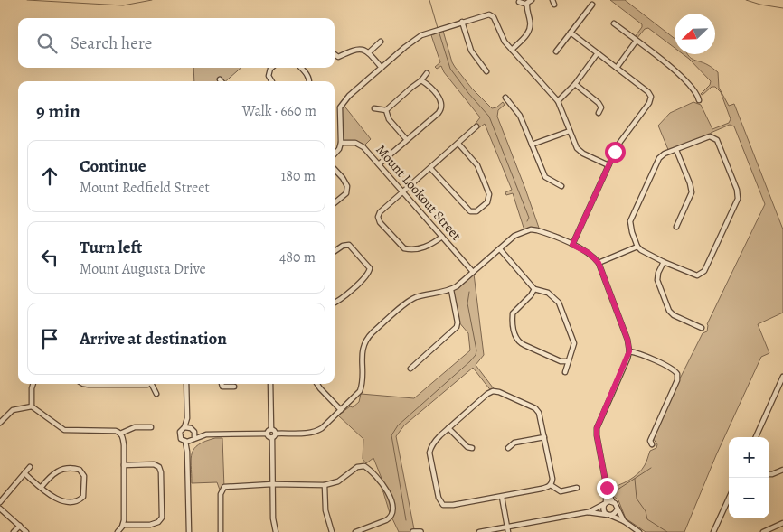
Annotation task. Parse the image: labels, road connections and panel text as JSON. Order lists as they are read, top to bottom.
{
  "streets": {
    "street": ["Mount Lookout Street"]
  },
  "north": "bottom left",
  "page": {
    "search": "Search here",
    "heading": ["9 min", "Walk · 660 m"],
    "list": [
      ["Continue", "Mount Redfield Street", "180 m"],
      ["Turn left", "Mount Augusta Drive", "480 m"],
      "Arrive at destination"
    ],
    "map_buttons": ["+", "−"]
  }
}
